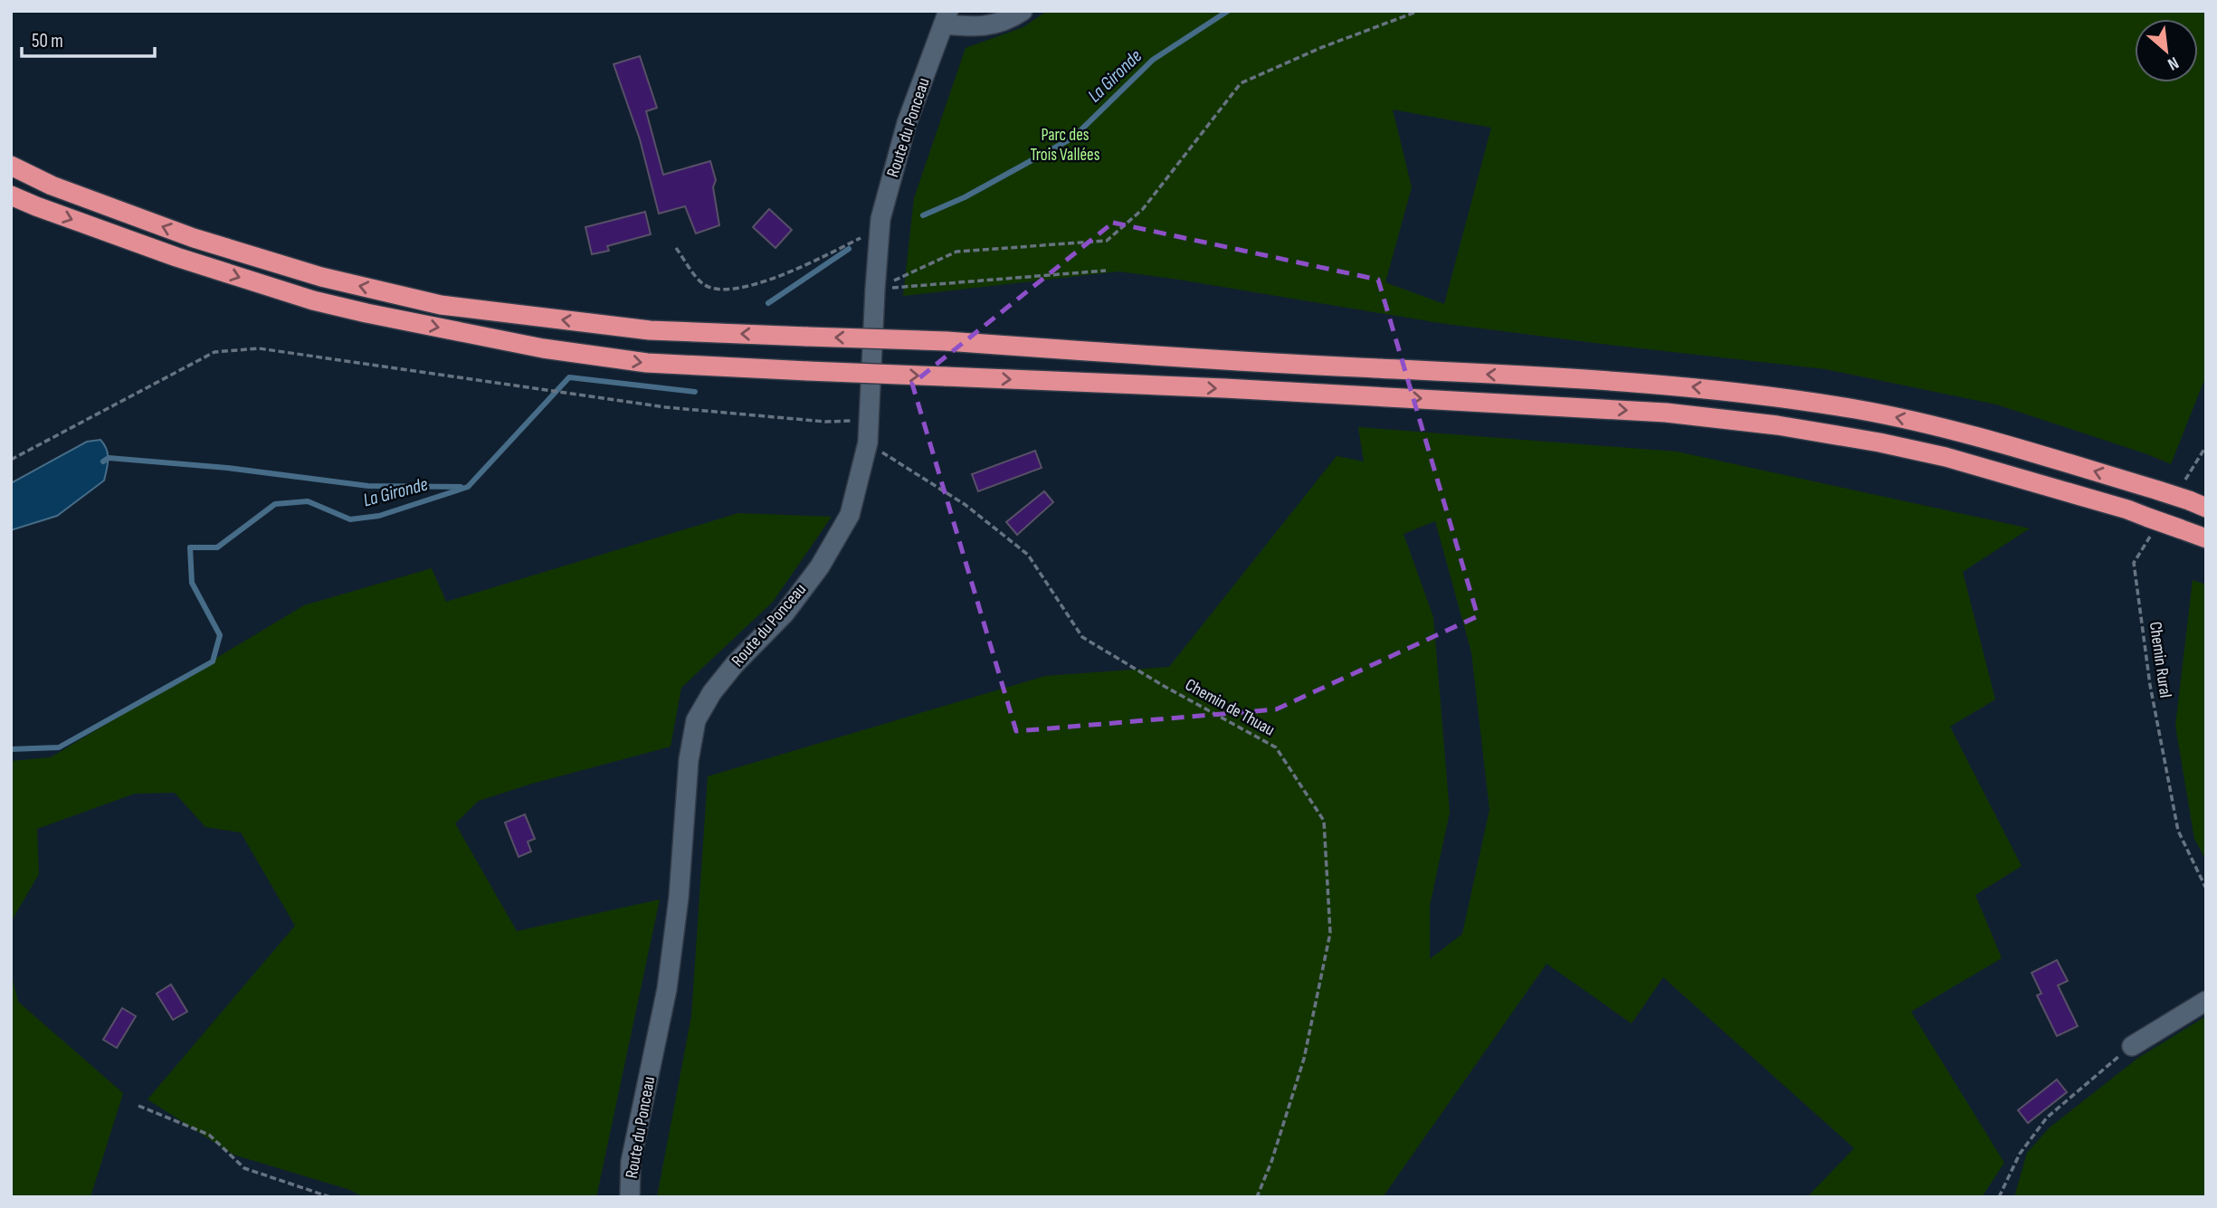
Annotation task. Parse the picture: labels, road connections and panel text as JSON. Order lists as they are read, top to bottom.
{
  "streets": {
    "street": ["Route du Ponceau"],
    "path": ["Chemin Rural", "Chemin de Thuau"]
  },
  "crossings": [
    ["Route du Ponceau", "Chemin de Thuau"]
  ],
  "water": ["La Gironde"],
  "parks": ["Parc des Trois Vallées"],
  "scale_bar": "50 m",
  "north": "bottom right"
}
